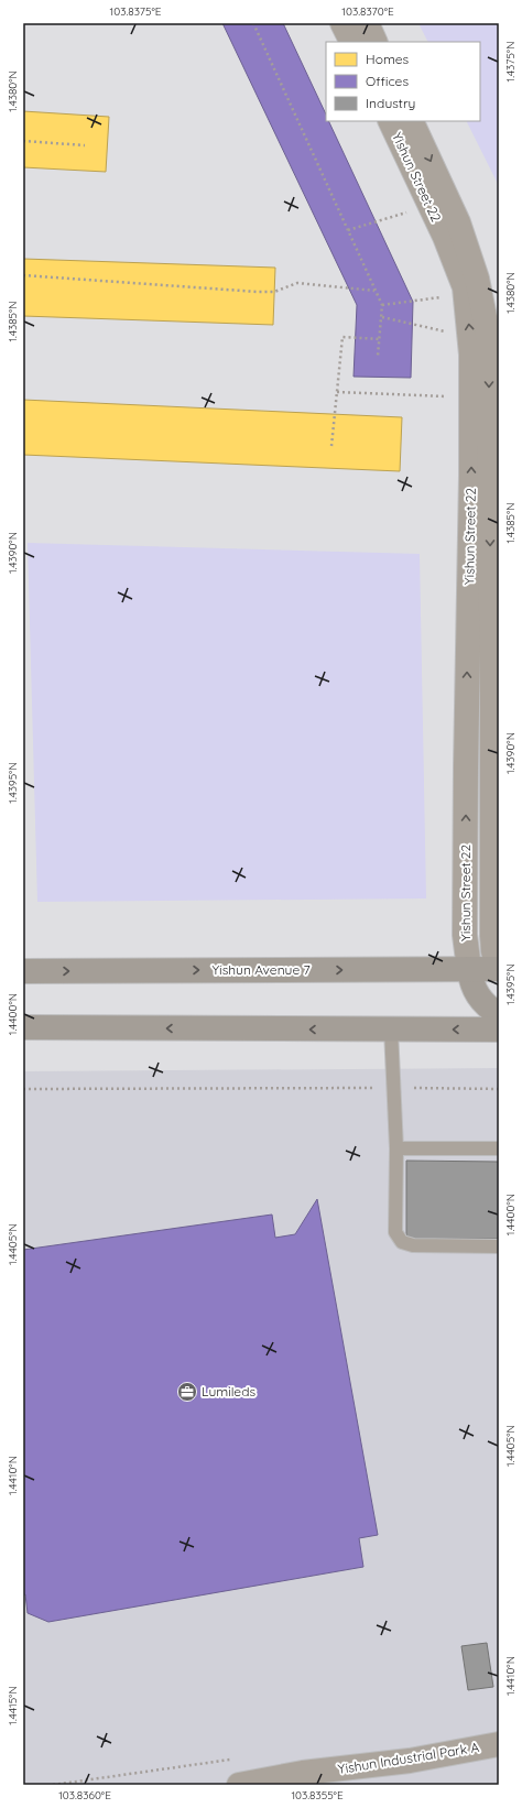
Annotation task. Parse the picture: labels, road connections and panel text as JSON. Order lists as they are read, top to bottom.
{
  "streets": {
    "main road": ["Yishun Avenue 7"],
    "street": ["Yishun Street 22", "Yishun Industrial Park A"]
  },
  "crossings": [
    ["Yishun Street 22", "Yishun Avenue 7"]
  ],
  "places": {
    "office": ["Lumileds"]
  },
  "legend": ["Homes", "Offices", "Industry"],
  "coordinates": [
    "103.8375°E",
    "103.8370°E",
    "1.4375°N",
    "1.4380°N",
    "1.4385°N",
    "1.4390°N",
    "1.4395°N",
    "1.4400°N",
    "1.4405°N",
    "1.4410°N",
    "1.4415°N",
    "103.8360°E",
    "103.8355°E"
  ]
}
